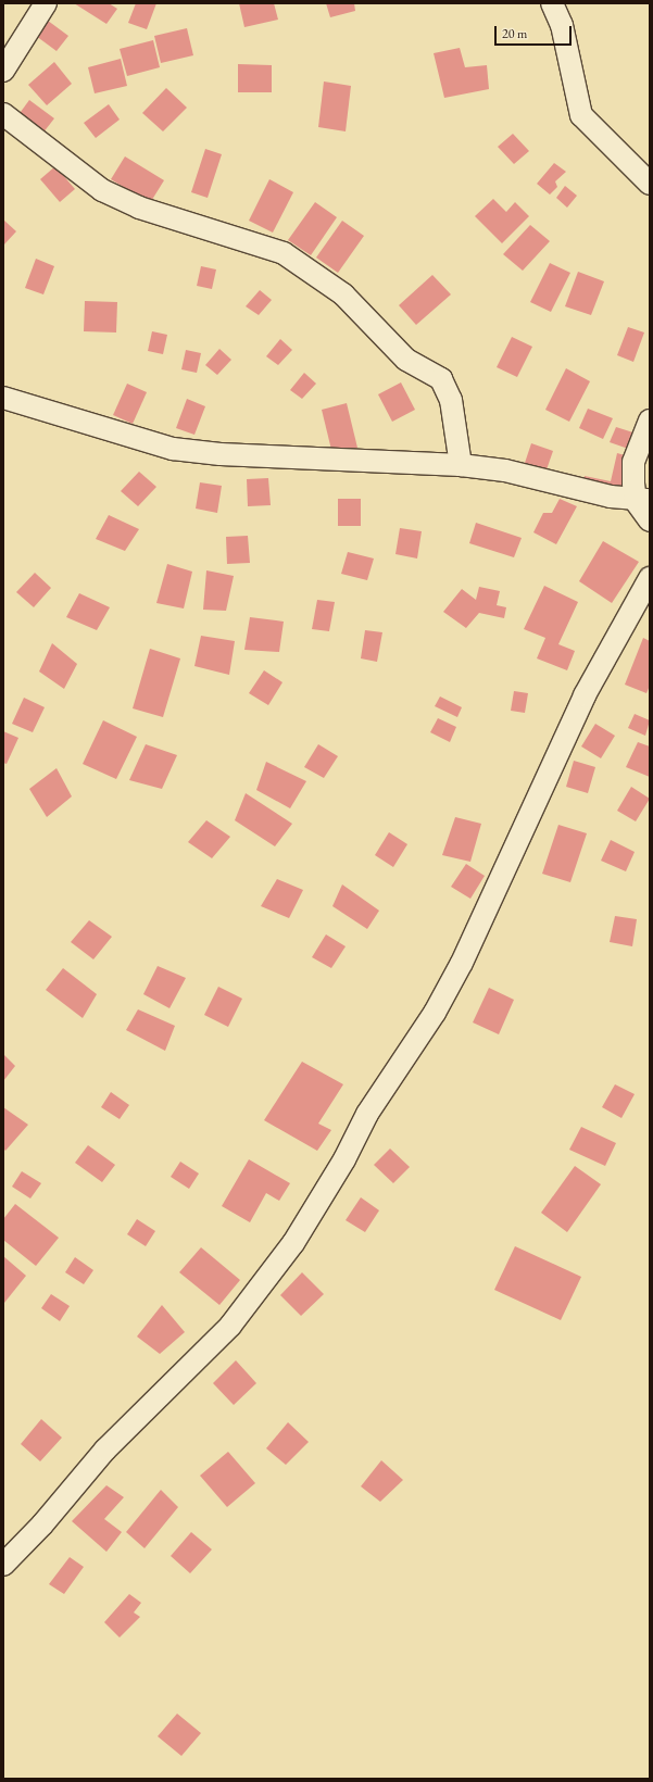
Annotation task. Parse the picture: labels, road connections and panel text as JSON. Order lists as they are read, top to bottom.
{
  "scale_bar": "20 m"
}
